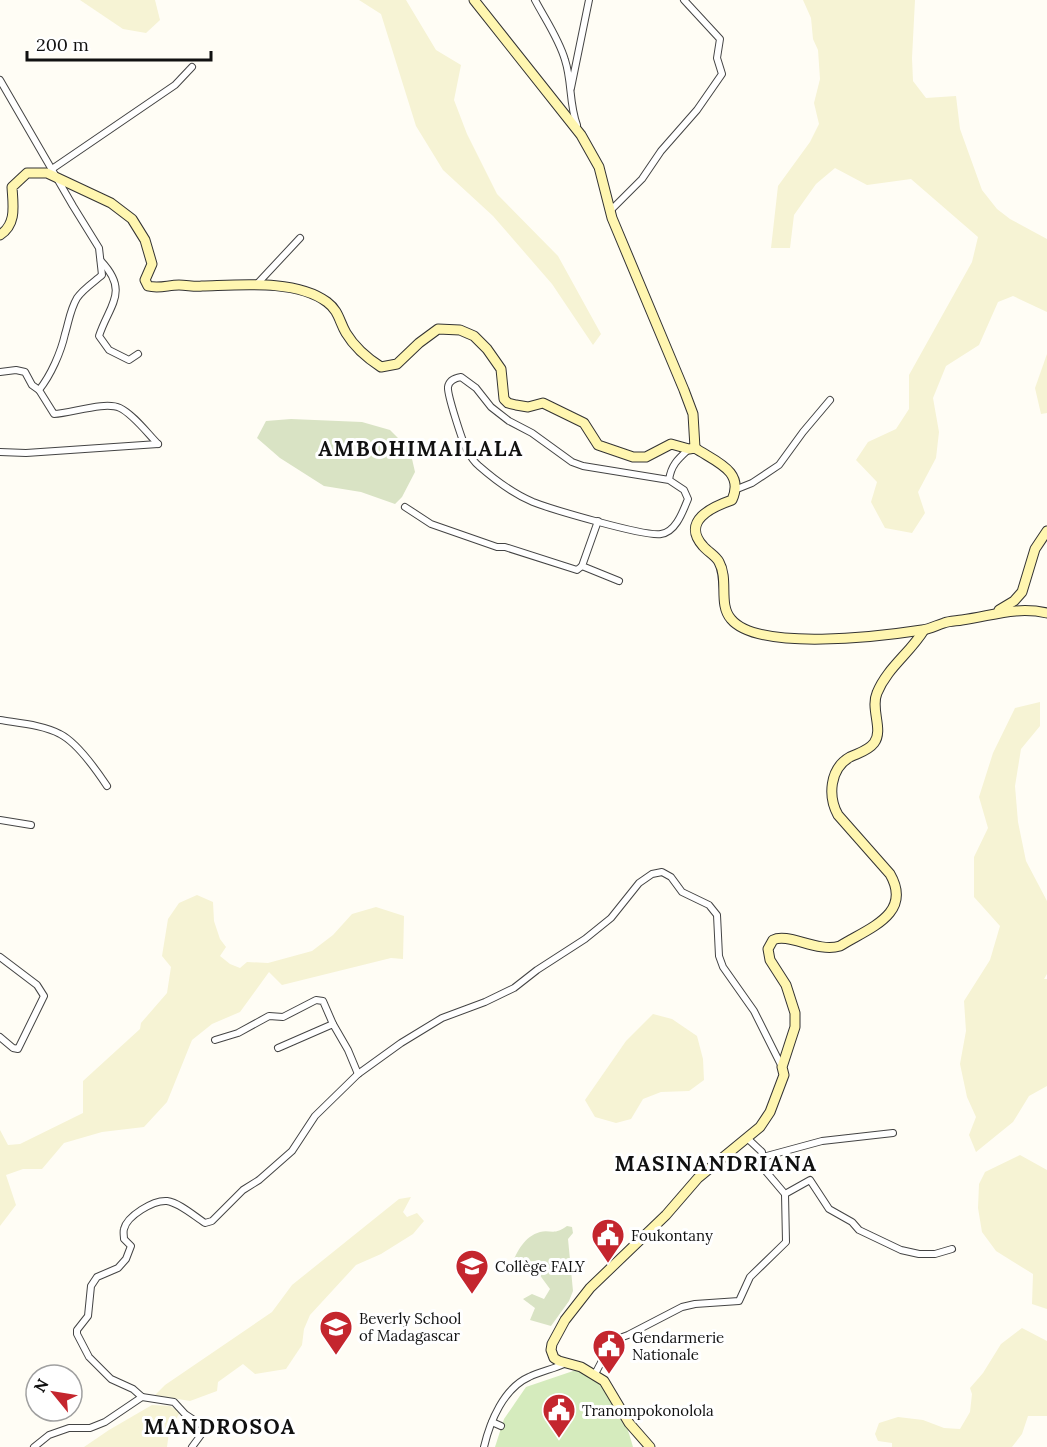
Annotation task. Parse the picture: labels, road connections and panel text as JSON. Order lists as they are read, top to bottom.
{
  "districts": ["AMBOHIMAILALA", "MASINANDRIANA", "MANDROSOA"],
  "places": {
    "public building": ["Foukontany", "Gendarmerie Nationale", "Tranompokonolola"],
    "school or university": ["Collège FALY", "Beverly School of Madagascar"]
  },
  "scale_bar": "200 m",
  "north": "top left"
}
